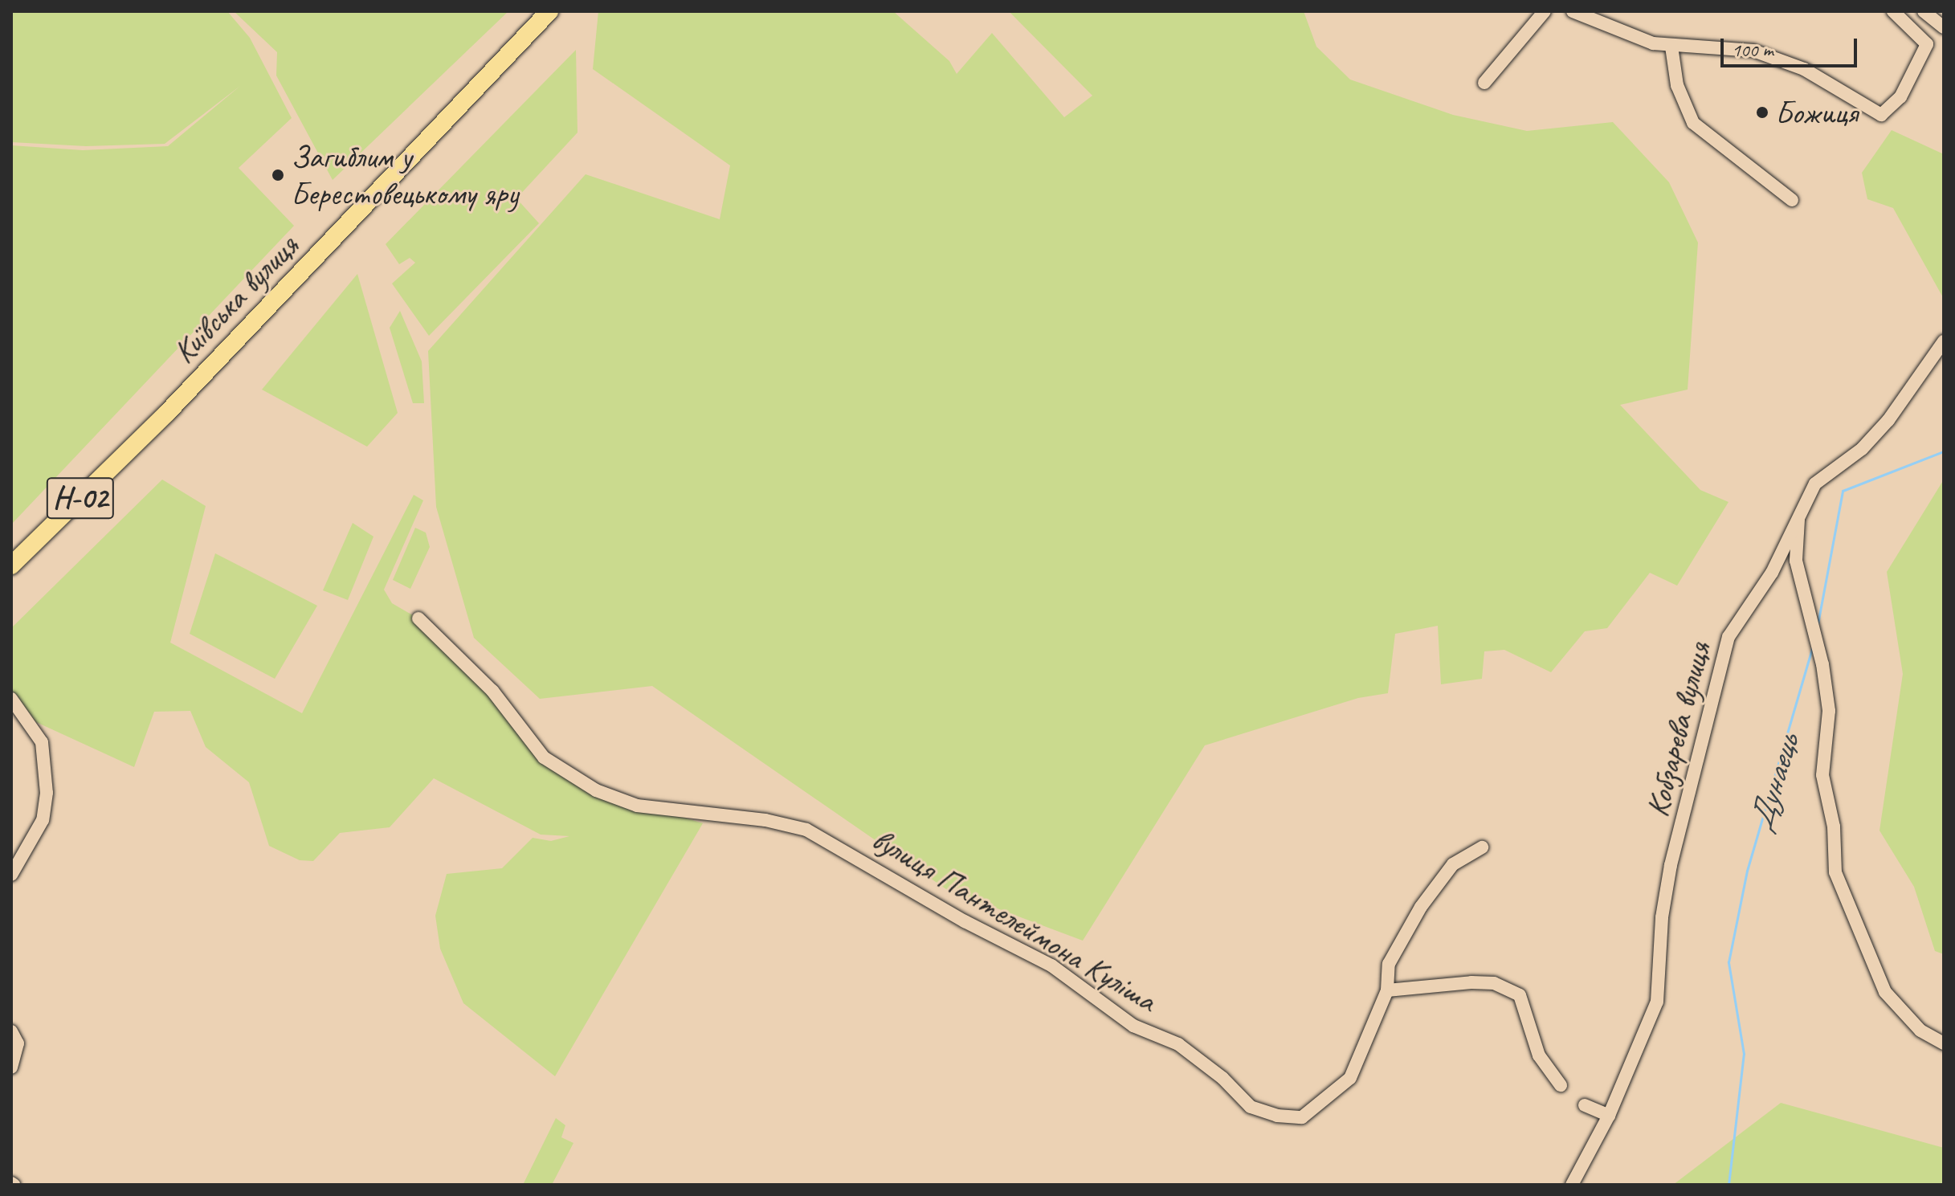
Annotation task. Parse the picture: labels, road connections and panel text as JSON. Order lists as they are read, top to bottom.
{
  "streets": {
    "main road": ["Київська вулиця", "Н-02"],
    "street": ["Кобзарева вулиця", "вулиця Пантелеймона Куліша"]
  },
  "water": ["Дунаець"],
  "places": ["Божиця", "Загиблим у Берестовецькому яру"],
  "scale_bar": "100 m"
}
